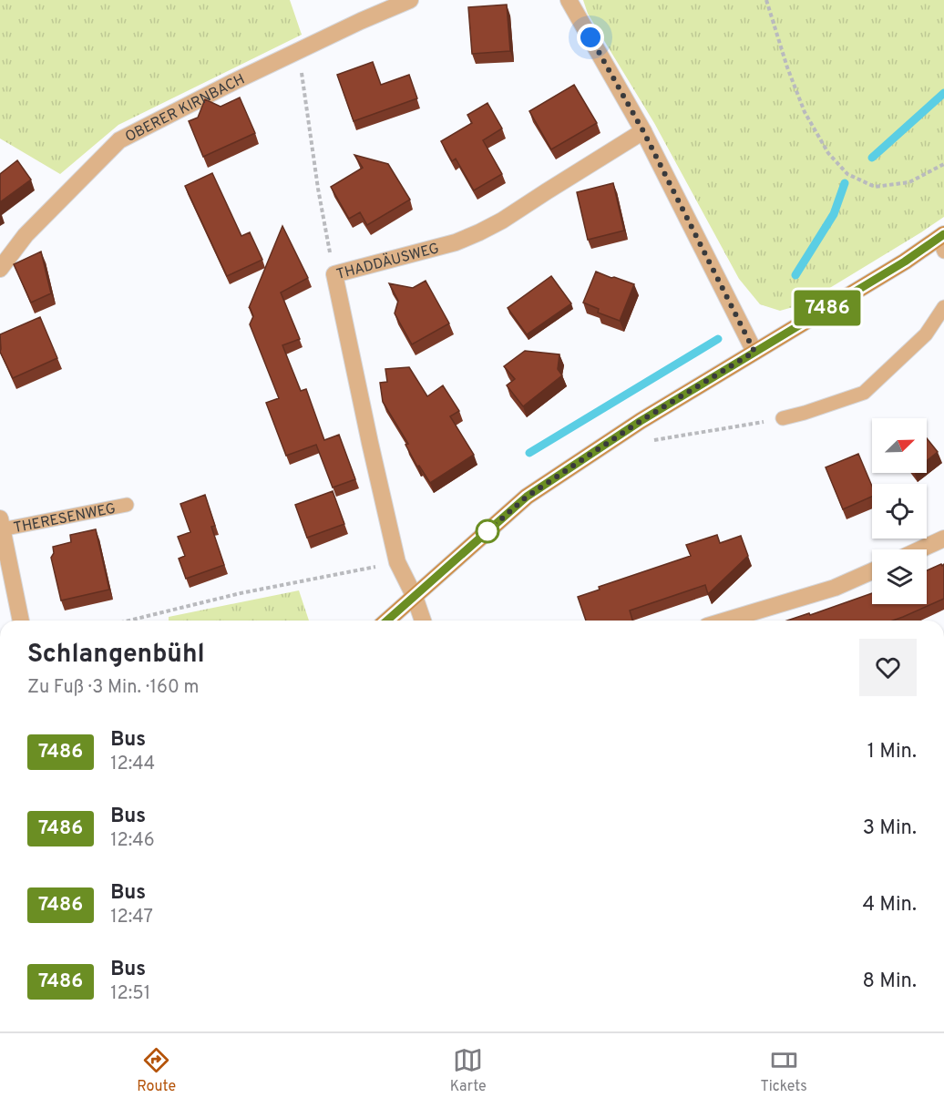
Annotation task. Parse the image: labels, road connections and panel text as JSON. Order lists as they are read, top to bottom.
{
  "streets": {
    "street": ["OBERER KIRNBACH", "THADDÄUSWEG", "THERESENWEG"]
  },
  "lines": ["bus line 7486"],
  "north": "top right",
  "page": {
    "on_map": "7486",
    "heading": ["Schlangenbühl", "Zu Fuß · 3 Min. · 160 m"],
    "list": [
      {
        "mark": "7486",
        "name": "Bus",
        "note": "12:44",
        "value": "1 Min."
      },
      {
        "mark": "7486",
        "name": "Bus",
        "note": "12:46",
        "value": "3 Min."
      },
      {
        "mark": "7486",
        "name": "Bus",
        "note": "12:47",
        "value": "4 Min."
      },
      {
        "mark": "7486",
        "name": "Bus",
        "note": "12:51",
        "value": "8 Min."
      }
    ],
    "tabs": ["Route", "Karte", "Tickets"]
  }
}
